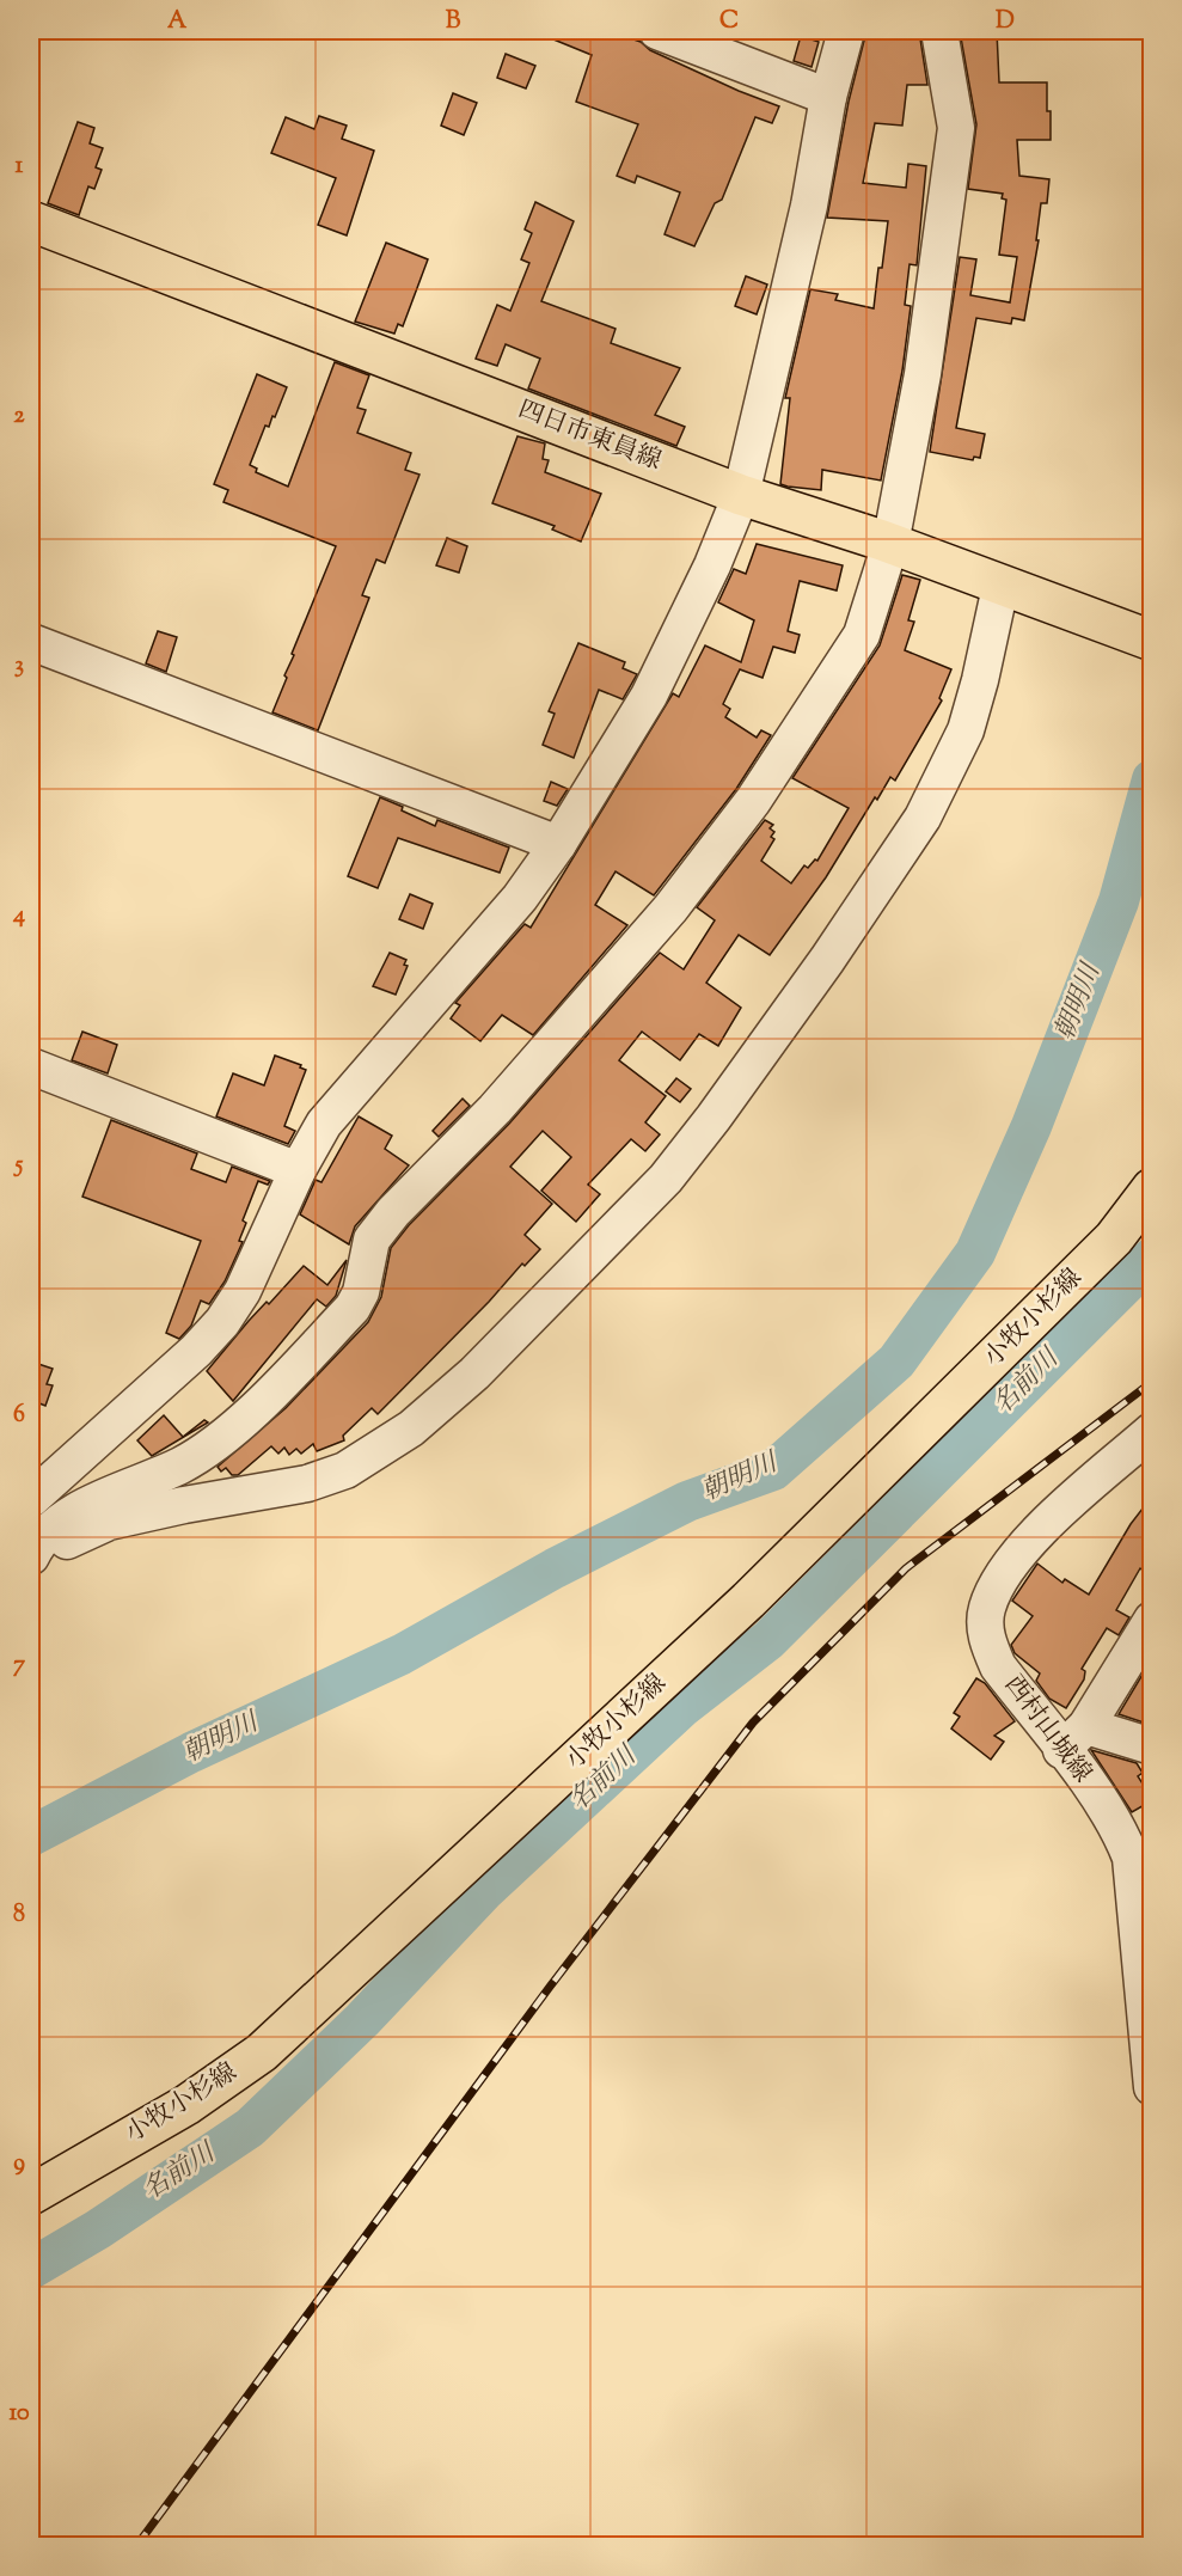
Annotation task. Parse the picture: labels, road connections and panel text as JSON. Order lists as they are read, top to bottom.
{
  "streets": {
    "main road": ["四日市東員線", "小牧小杉線"],
    "street": ["西村山城線"]
  },
  "water": ["朝明川", "名前川"],
  "grid": {
    "columns": [
      "A",
      "B",
      "C",
      "D"
    ],
    "rows": [
      "1",
      "2",
      "3",
      "4",
      "5",
      "6",
      "7",
      "8",
      "9",
      "10"
    ]
  }
}
